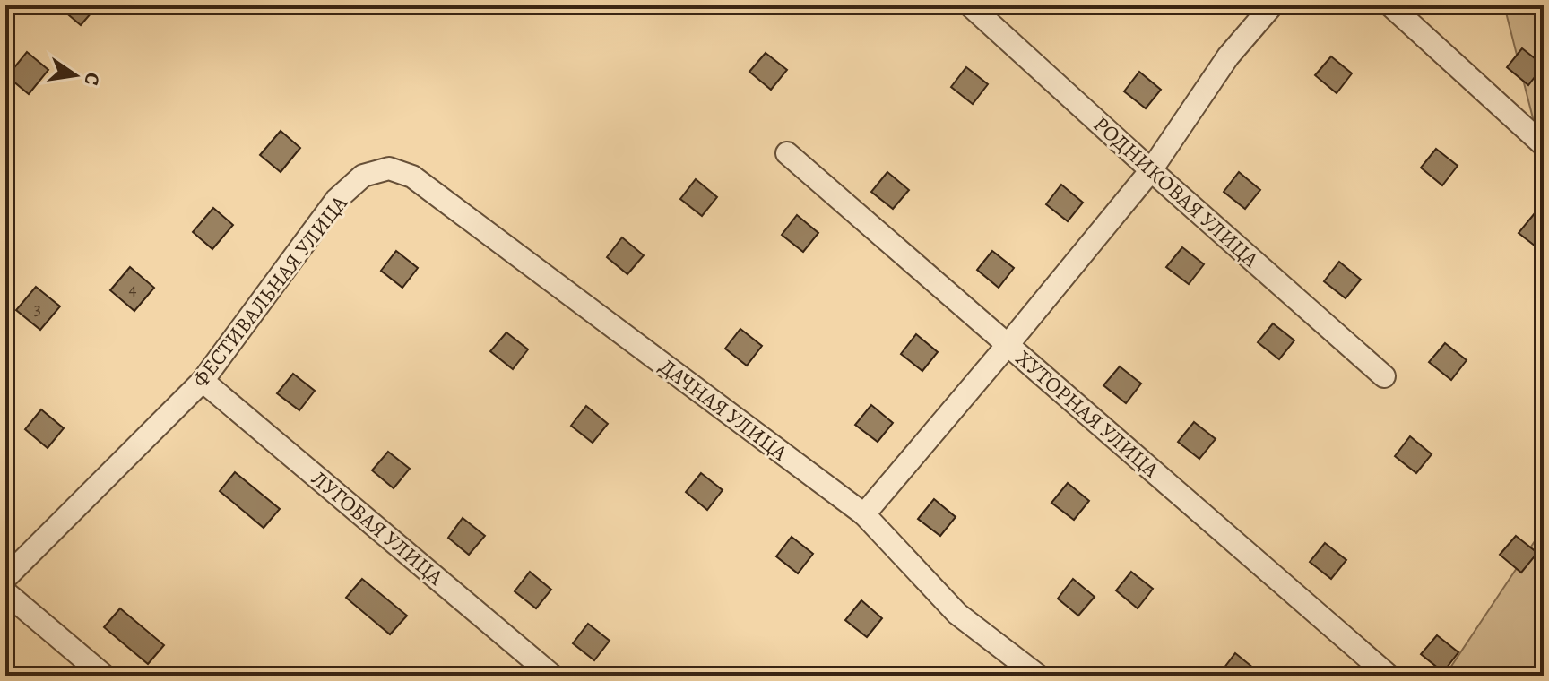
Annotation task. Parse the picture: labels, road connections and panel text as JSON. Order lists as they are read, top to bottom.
{
  "streets": {
    "street": [
      "РОДНИКОВАЯ УЛИЦА",
      "ФЕСТИВАЛЬНАЯ УЛИЦА",
      "ДАЧНАЯ УЛИЦА",
      "ХУТОРНАЯ УЛИЦА",
      "ЛУГОВАЯ УЛИЦА"
    ]
  },
  "crossings": [
    ["ФЕСТИВАЛЬНАЯ УЛИЦА", "ДАЧНАЯ УЛИЦА"],
    ["ФЕСТИВАЛЬНАЯ УЛИЦА", "ЛУГОВАЯ УЛИЦА"]
  ],
  "house_numbers": ["4", "3"],
  "north": "right"
}
